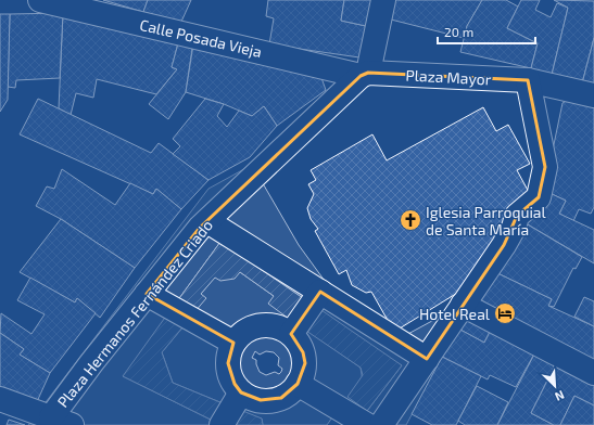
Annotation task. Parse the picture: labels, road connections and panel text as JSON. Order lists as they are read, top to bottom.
{
  "streets": {
    "street": ["Calle Posada Vieja", "Plaza Mayor", "Plaza Hermanos Fernández Criado"]
  },
  "crossings": [
    ["Calle Posada Vieja", "Plaza Mayor"],
    ["Calle Posada Vieja", "Plaza Hermanos Fernández Criado"],
    ["Plaza Mayor", "Plaza Hermanos Fernández Criado"]
  ],
  "places": {
    "church": ["Iglesia Parroquial de Santa María"],
    "hotel": ["Hotel Real"]
  },
  "scale_bar": "20 m",
  "north": "bottom right"
}
